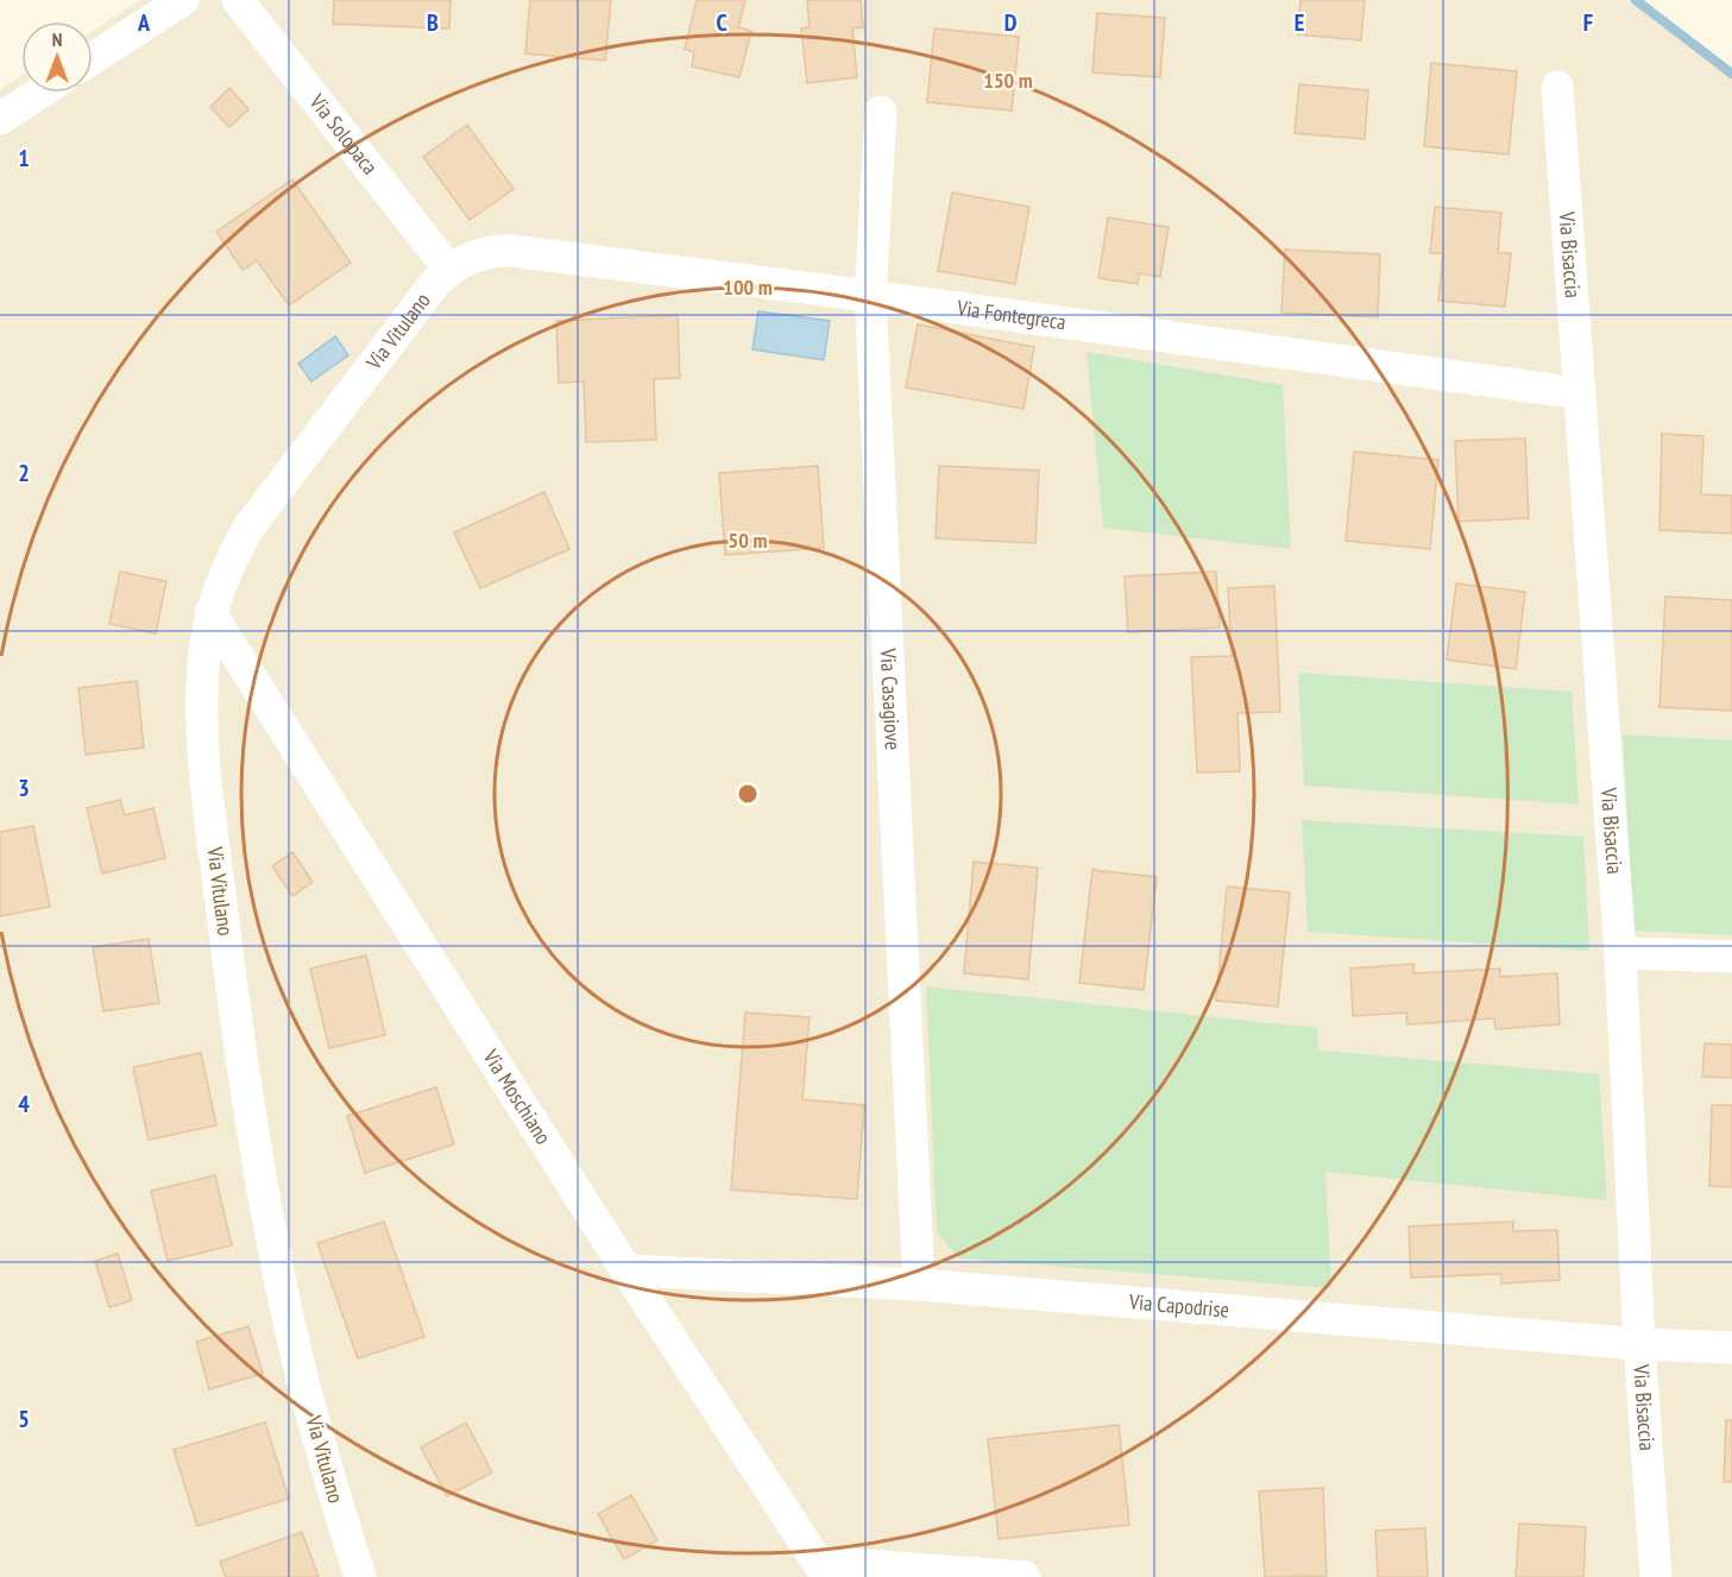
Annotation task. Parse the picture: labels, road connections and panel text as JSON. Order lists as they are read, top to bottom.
{
  "streets": {
    "street": [
      "Via Solopaca",
      "Via Bisaccia",
      "Via Fontegreca",
      "Via Vitulano",
      "Via Casagiove",
      "Via Moschiano",
      "Via Capodrise"
    ]
  },
  "crossings": [
    ["Via Solopaca", "Via Fontegreca"],
    ["Via Solopaca", "Via Vitulano"],
    ["Via Bisaccia", "Via Fontegreca"],
    ["Via Bisaccia", "Via Capodrise"],
    ["Via Fontegreca", "Via Vitulano"],
    ["Via Fontegreca", "Via Casagiove"],
    ["Via Vitulano", "Via Moschiano"],
    ["Via Casagiove", "Via Capodrise"],
    ["Via Moschiano", "Via Capodrise"]
  ],
  "north": "top",
  "grid": {
    "columns": [
      "A",
      "B",
      "C",
      "D",
      "E",
      "F"
    ],
    "rows": [
      "1",
      "2",
      "3",
      "4",
      "5"
    ]
  },
  "rings": ["150 m", "100 m", "50 m"]
}
